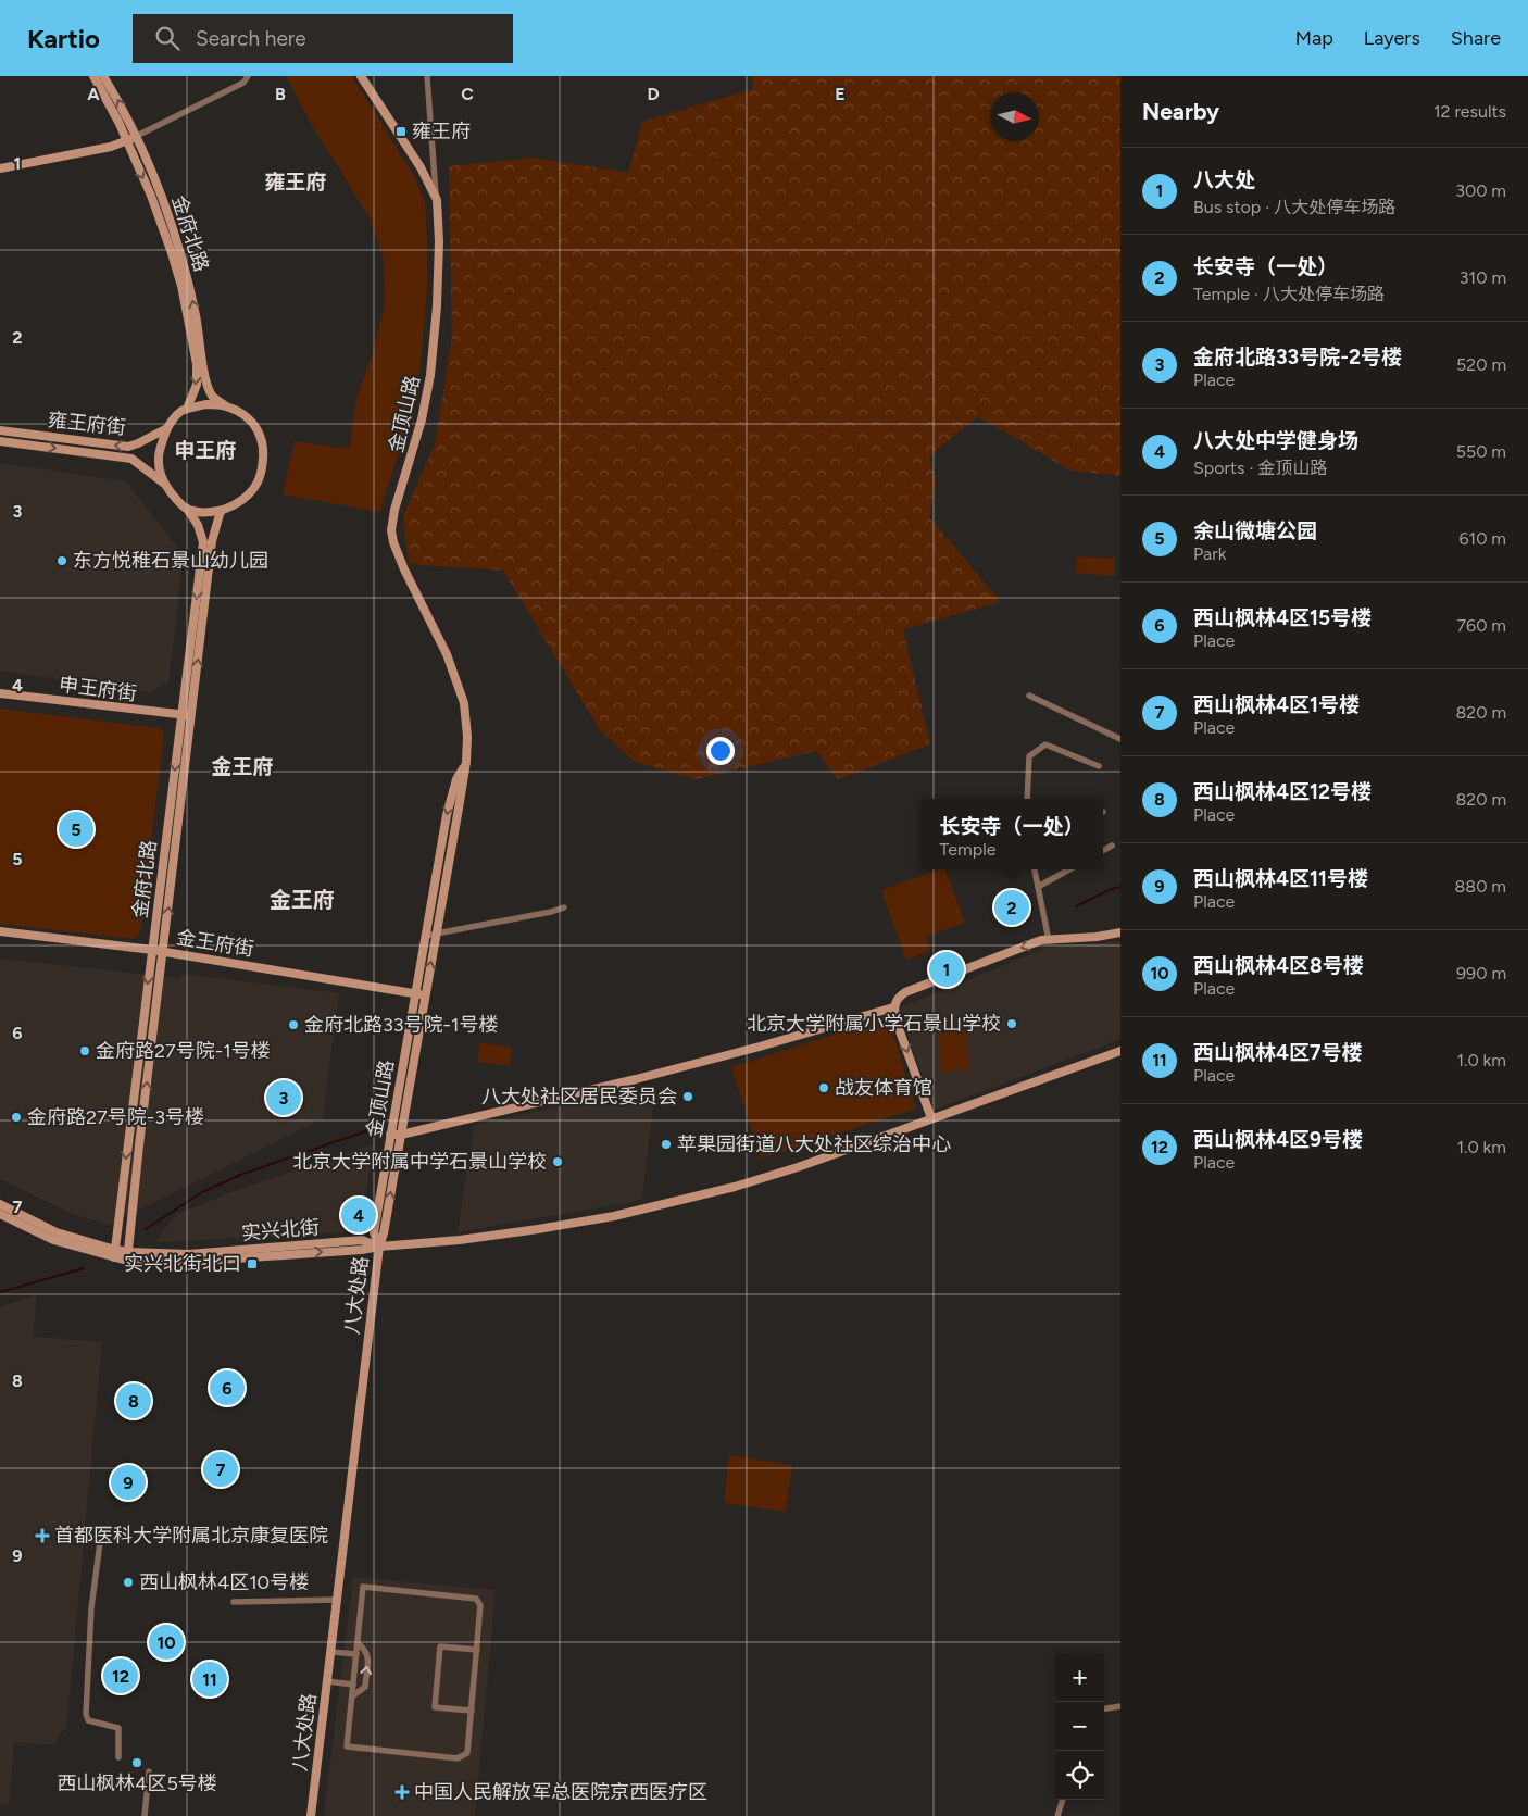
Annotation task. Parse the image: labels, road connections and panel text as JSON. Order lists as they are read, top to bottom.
{
  "streets": {
    "street": [
      "金府北路",
      "金顶山路",
      "雍王府街",
      "申王府街",
      "金王府街",
      "实兴北街",
      "八大处路"
    ]
  },
  "crossings": [
    ["金府北路", "雍王府街"],
    ["金府北路", "申王府街"],
    ["金府北路", "金王府街"],
    ["金府北路", "实兴北街"],
    ["金顶山路", "金王府街"],
    ["金顶山路", "实兴北街"],
    ["金顶山路", "八大处路"],
    ["实兴北街", "八大处路"]
  ],
  "districts": [
    "雍王府",
    "申王府",
    "金王府",
    "金王府"
  ],
  "places": {
    "transit": ["雍王府", "实兴北街北口"],
    "other": [
      "东方悦稚石景山幼儿园",
      "北京大学附属小学石景山学校",
      "金府北路33号院-1号楼",
      "金府路27号院-1号楼",
      "战友体育馆",
      "八大处社区居民委员会",
      "金府路27号院-3号楼",
      "苹果园街道八大处社区综治中心",
      "北京大学附属中学石景山学校",
      "西山枫林4区10号楼",
      "西山枫林4区5号楼"
    ],
    "health": ["首都医科大学附属北京康复医院", "中国人民解放军总医院京西医疗区"]
  },
  "north": "right",
  "page": {
    "header": "Kartio",
    "search": "Search here",
    "nav": ["Map", "Layers", "Share"],
    "heading": ["Nearby", "12 results"],
    "list": [
      {
        "mark": "1",
        "name": "八大处",
        "note": "Bus stop · 八大处停车场路",
        "value": "300 m"
      },
      {
        "mark": "2",
        "name": "长安寺（一处）",
        "note": "Temple · 八大处停车场路",
        "value": "310 m"
      },
      {
        "mark": "3",
        "name": "金府北路33号院-2号楼",
        "note": "Place",
        "value": "520 m"
      },
      {
        "mark": "4",
        "name": "八大处中学健身场",
        "note": "Sports · 金顶山路",
        "value": "550 m"
      },
      {
        "mark": "5",
        "name": "余山微塘公园",
        "note": "Park",
        "value": "610 m"
      },
      {
        "mark": "6",
        "name": "西山枫林4区15号楼",
        "note": "Place",
        "value": "760 m"
      },
      {
        "mark": "7",
        "name": "西山枫林4区1号楼",
        "note": "Place",
        "value": "820 m"
      },
      {
        "mark": "8",
        "name": "西山枫林4区12号楼",
        "note": "Place",
        "value": "820 m"
      },
      {
        "mark": "9",
        "name": "西山枫林4区11号楼",
        "note": "Place",
        "value": "880 m"
      },
      {
        "mark": "10",
        "name": "西山枫林4区8号楼",
        "note": "Place",
        "value": "990 m"
      },
      {
        "mark": "11",
        "name": "西山枫林4区7号楼",
        "note": "Place",
        "value": "1.0 km"
      },
      {
        "mark": "12",
        "name": "西山枫林4区9号楼",
        "note": "Place",
        "value": "1.0 km"
      }
    ],
    "popup": ["长安寺（一处）", "Temple"],
    "pins": [
      "5",
      "2",
      "1",
      "3",
      "4",
      "6",
      "8",
      "7",
      "9",
      "10",
      "12",
      "11"
    ],
    "map_buttons": ["+", "−"]
  },
  "grid": {
    "columns": [
      "A",
      "B",
      "C",
      "D",
      "E"
    ],
    "rows": [
      "1",
      "2",
      "3",
      "4",
      "5",
      "6",
      "7",
      "8",
      "9"
    ]
  }
}
